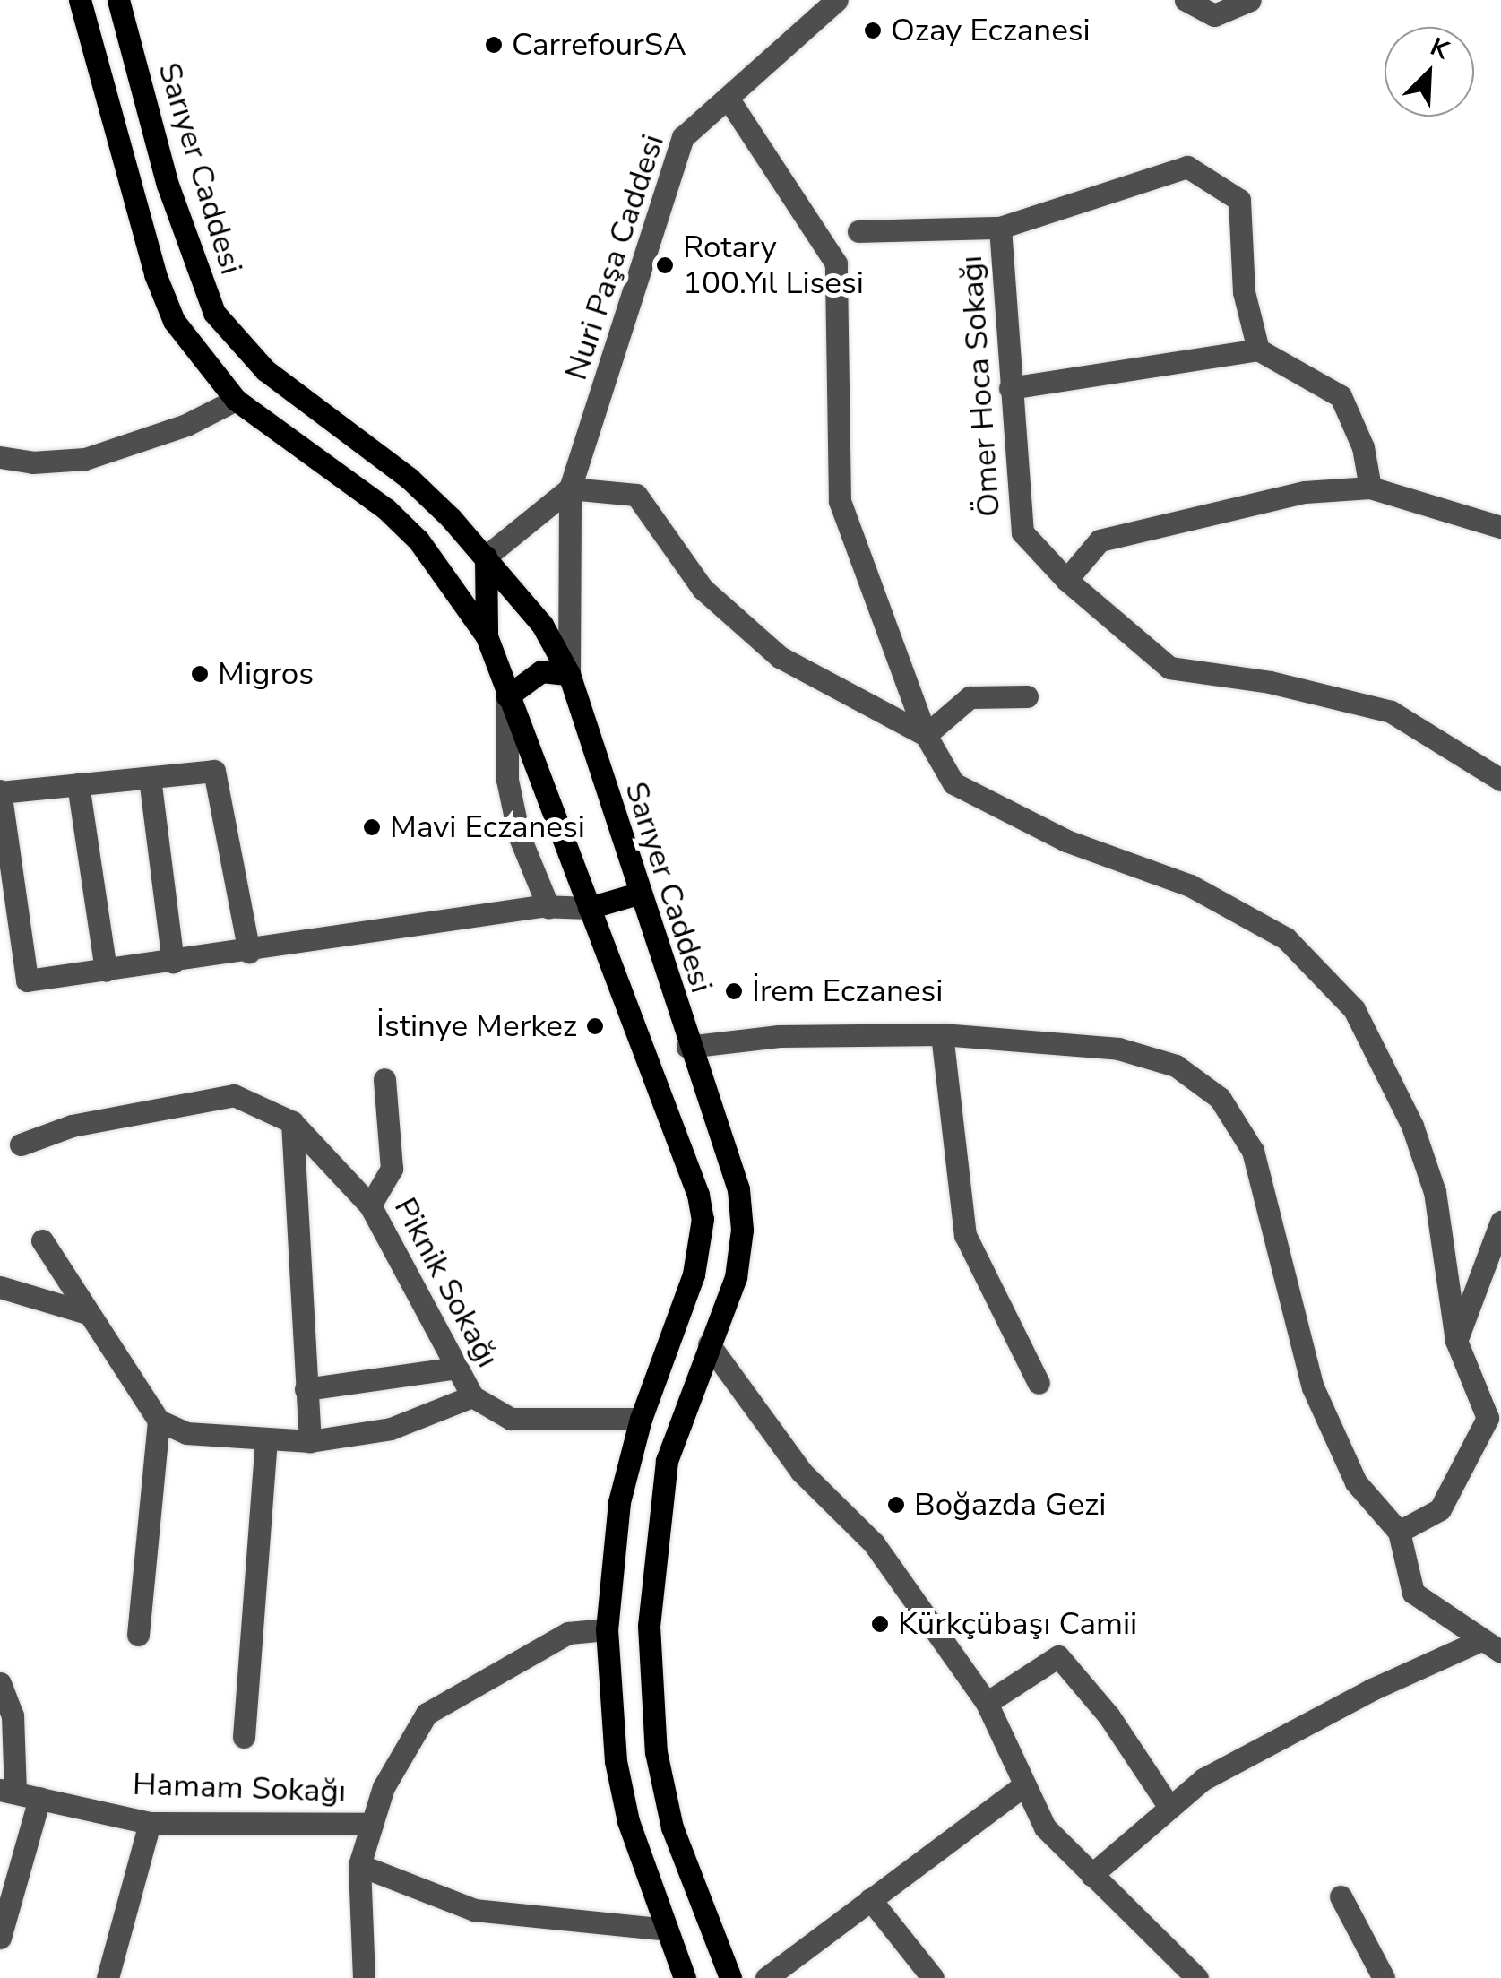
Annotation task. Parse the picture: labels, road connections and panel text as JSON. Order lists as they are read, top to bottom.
{
  "streets": {
    "main road": ["Sarıyer Caddesi"],
    "street": [
      "Nuri Paşa Caddesi",
      "Ömer Hoca Sokağı",
      "Piknik Sokağı",
      "Hamam Sokağı"
    ]
  },
  "crossings": [
    ["Sarıyer Caddesi", "Nuri Paşa Caddesi"]
  ],
  "places": [
    "Ozay Eczanesi",
    "CarrefourSA",
    "Rotary 100.Yıl Lisesi",
    "Migros",
    "Mavi Eczanesi",
    "İrem Eczanesi",
    "İstinye Merkez",
    "Boğazda Gezi",
    "Kürkçübaşı Camii"
  ],
  "north": "top right"
}
